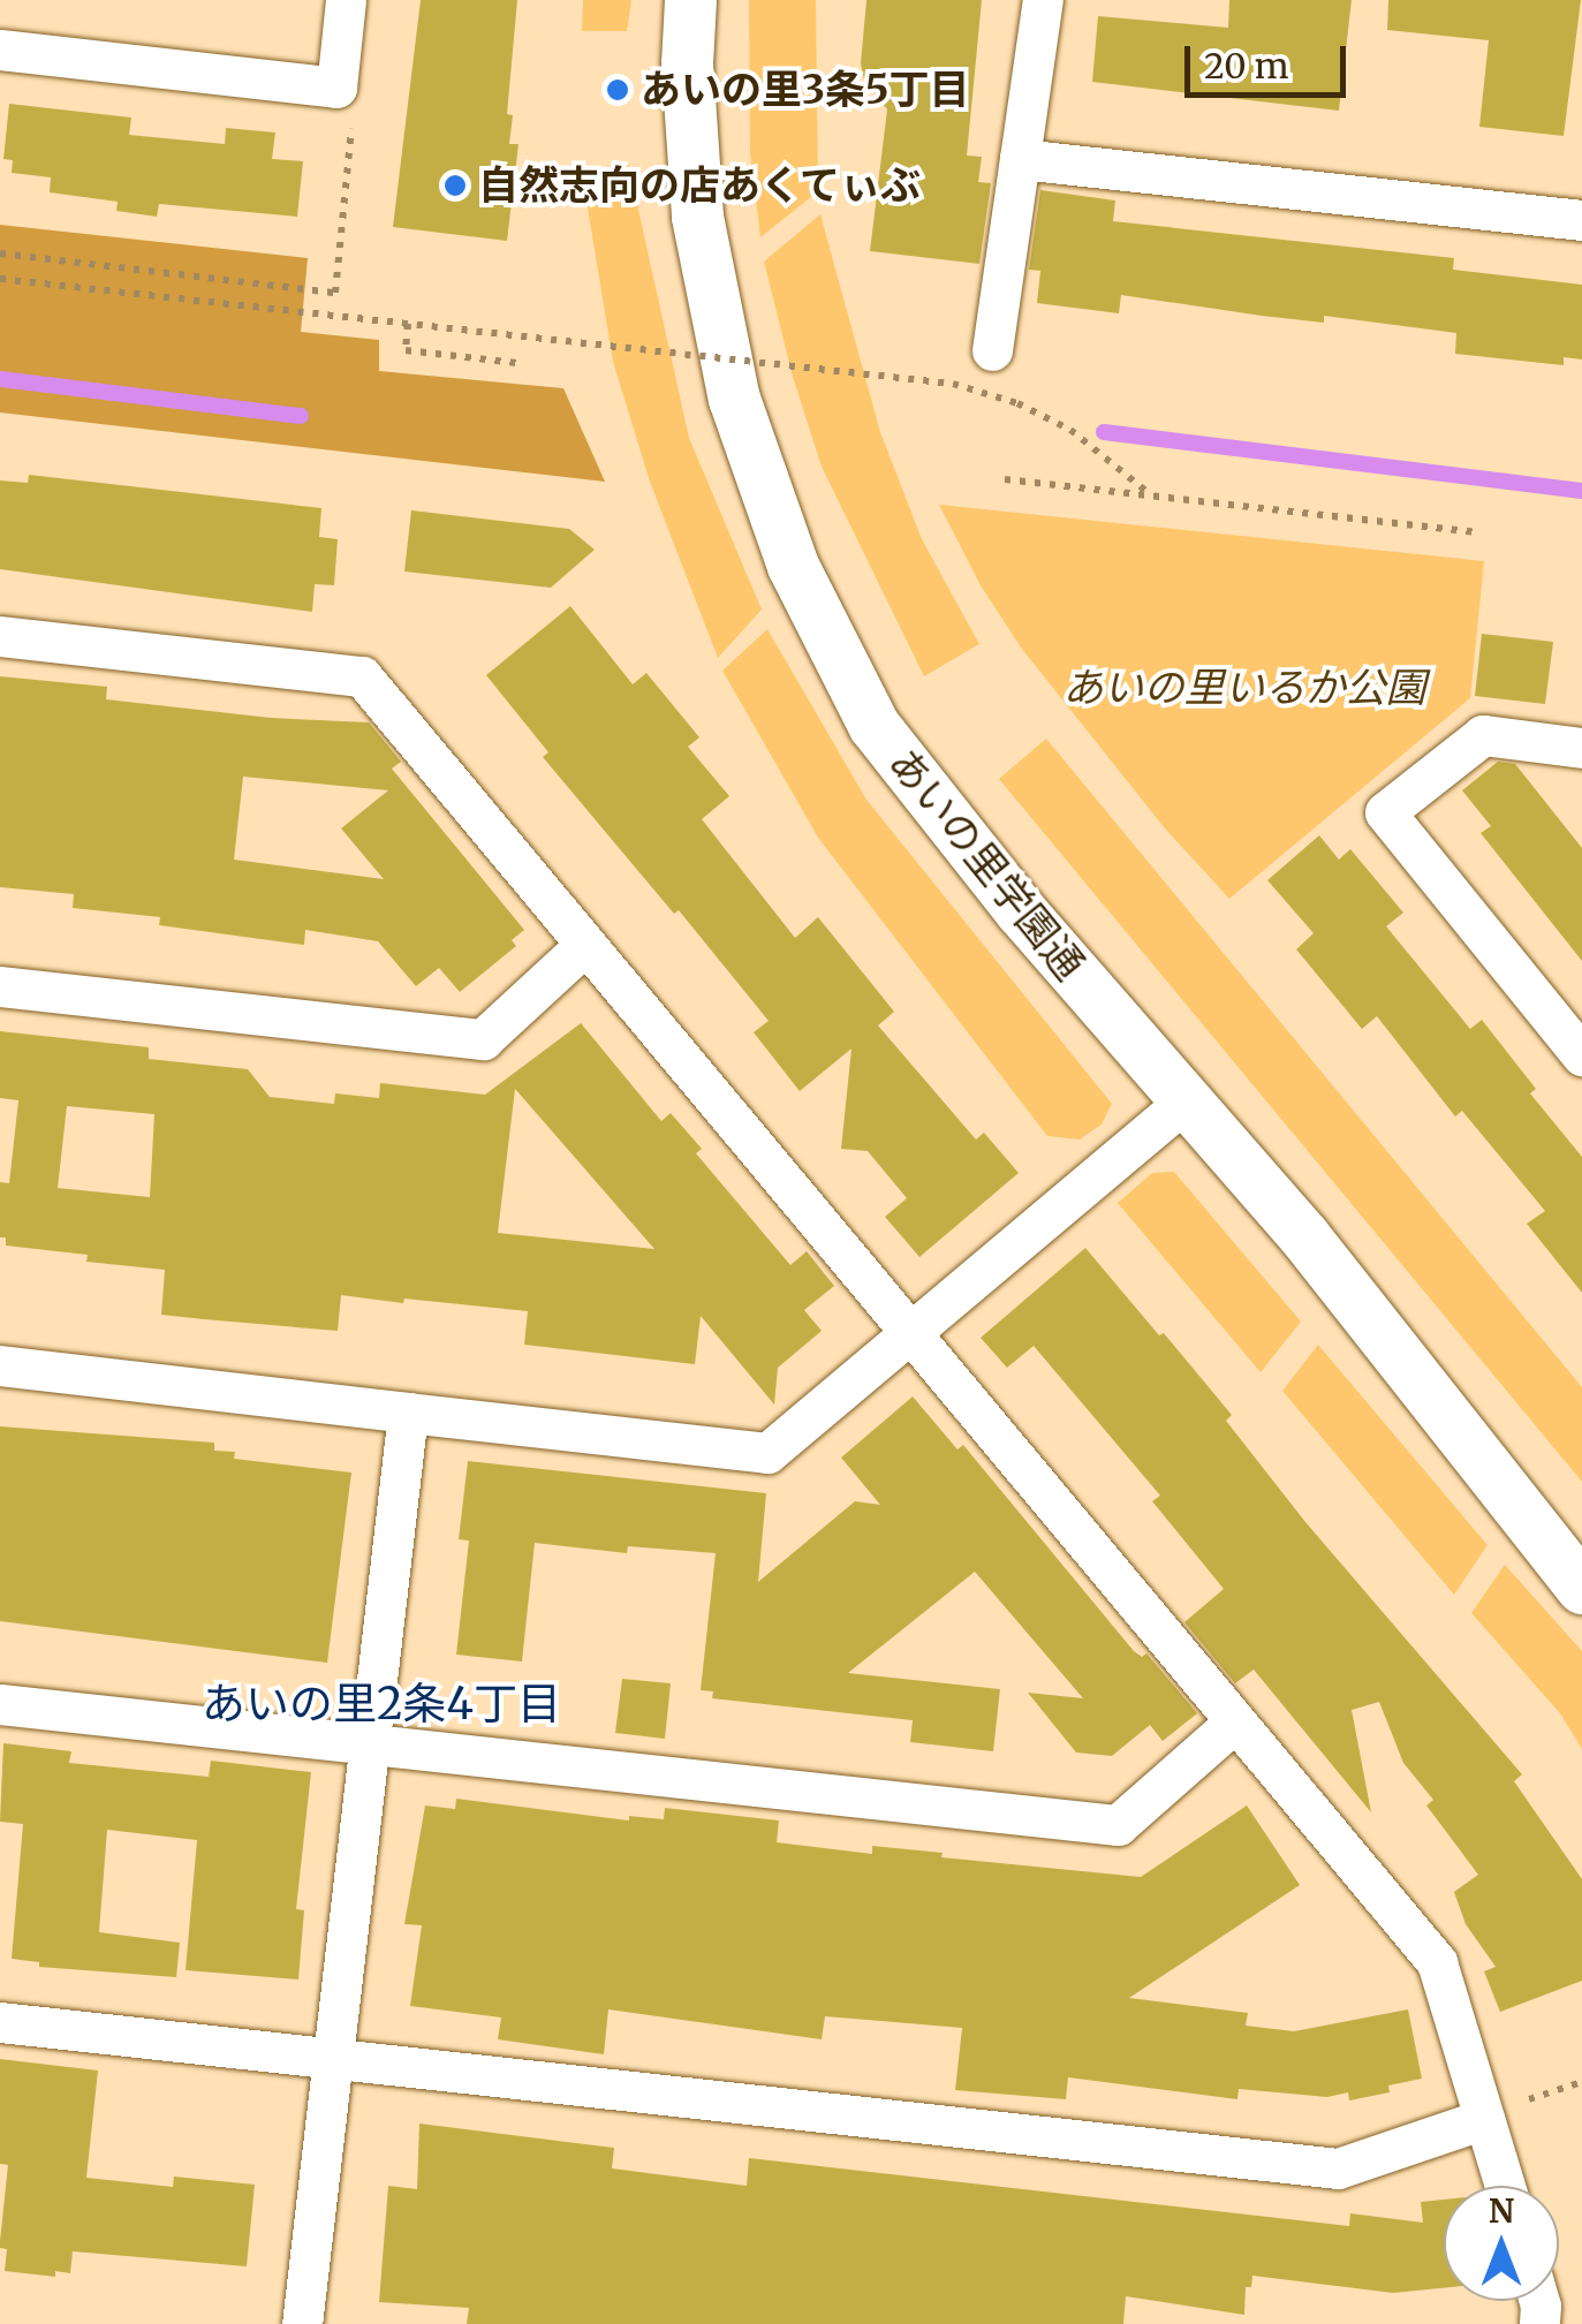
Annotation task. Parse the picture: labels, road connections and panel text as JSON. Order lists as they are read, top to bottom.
{
  "streets": {
    "street": ["あいの里学園通"]
  },
  "districts": ["あいの里2条4丁目"],
  "parks": ["あいの里いるか公園"],
  "places": ["あいの里3条5丁目", "自然志向の店あくてぃぶ"],
  "scale_bar": "20 m",
  "north": "top"
}
